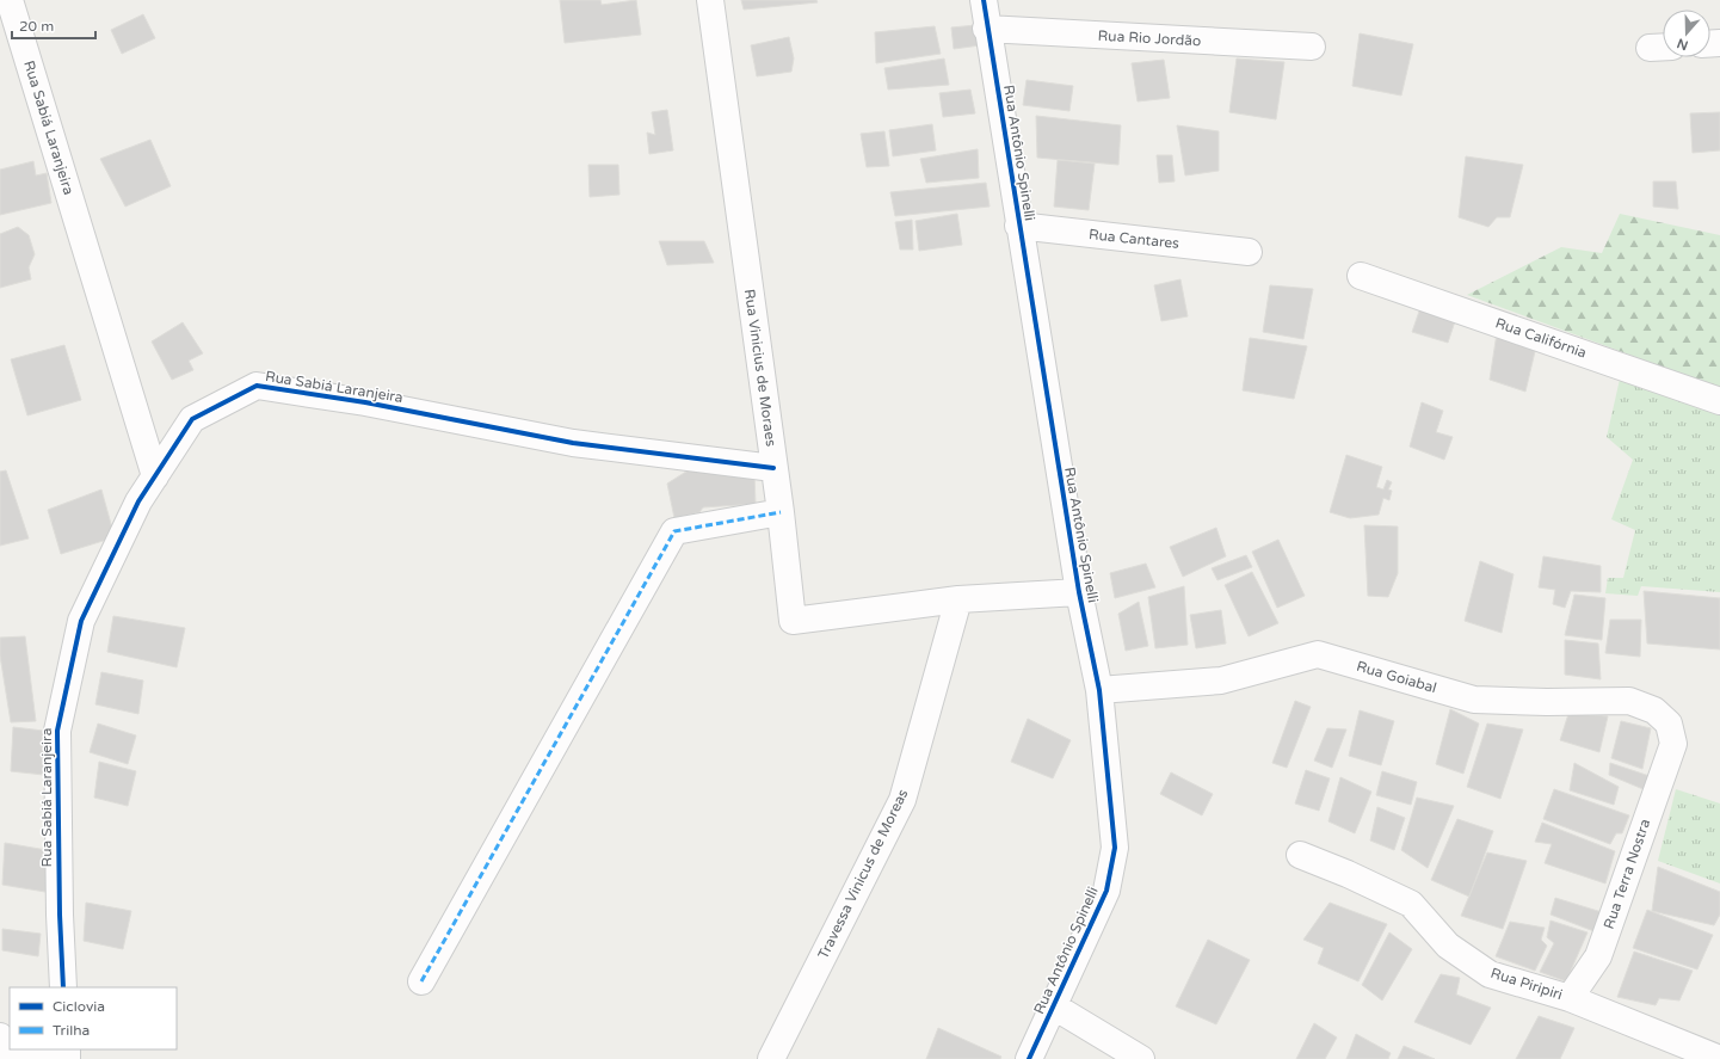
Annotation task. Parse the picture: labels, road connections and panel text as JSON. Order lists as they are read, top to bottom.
{
  "streets": {
    "street": [
      "Rua Rio Jordão",
      "Rua Sabiá Laranjeira",
      "Rua Antônio Spinelli",
      "Rua Cantares",
      "Rua Califórnia",
      "Rua Vinicius de Moraes",
      "Rua Goiabal",
      "Travessa Vinicus de Moreas",
      "Rua Terra Nostra",
      "Rua Piripiri"
    ]
  },
  "crossings": [
    ["Rua Rio Jordão", "Rua Antônio Spinelli"],
    ["Rua Sabiá Laranjeira", "Rua Vinicius de Moraes"],
    ["Rua Antônio Spinelli", "Rua Cantares"],
    ["Rua Antônio Spinelli", "Rua Vinicius de Moraes"],
    ["Rua Antônio Spinelli", "Rua Goiabal"],
    ["Rua Vinicius de Moraes", "Travessa Vinicus de Moreas"],
    ["Rua Goiabal", "Rua Terra Nostra"],
    ["Rua Terra Nostra", "Rua Piripiri"]
  ],
  "legend": ["Ciclovia", "Trilha"],
  "scale_bar": "20 m",
  "north": "bottom"
}
